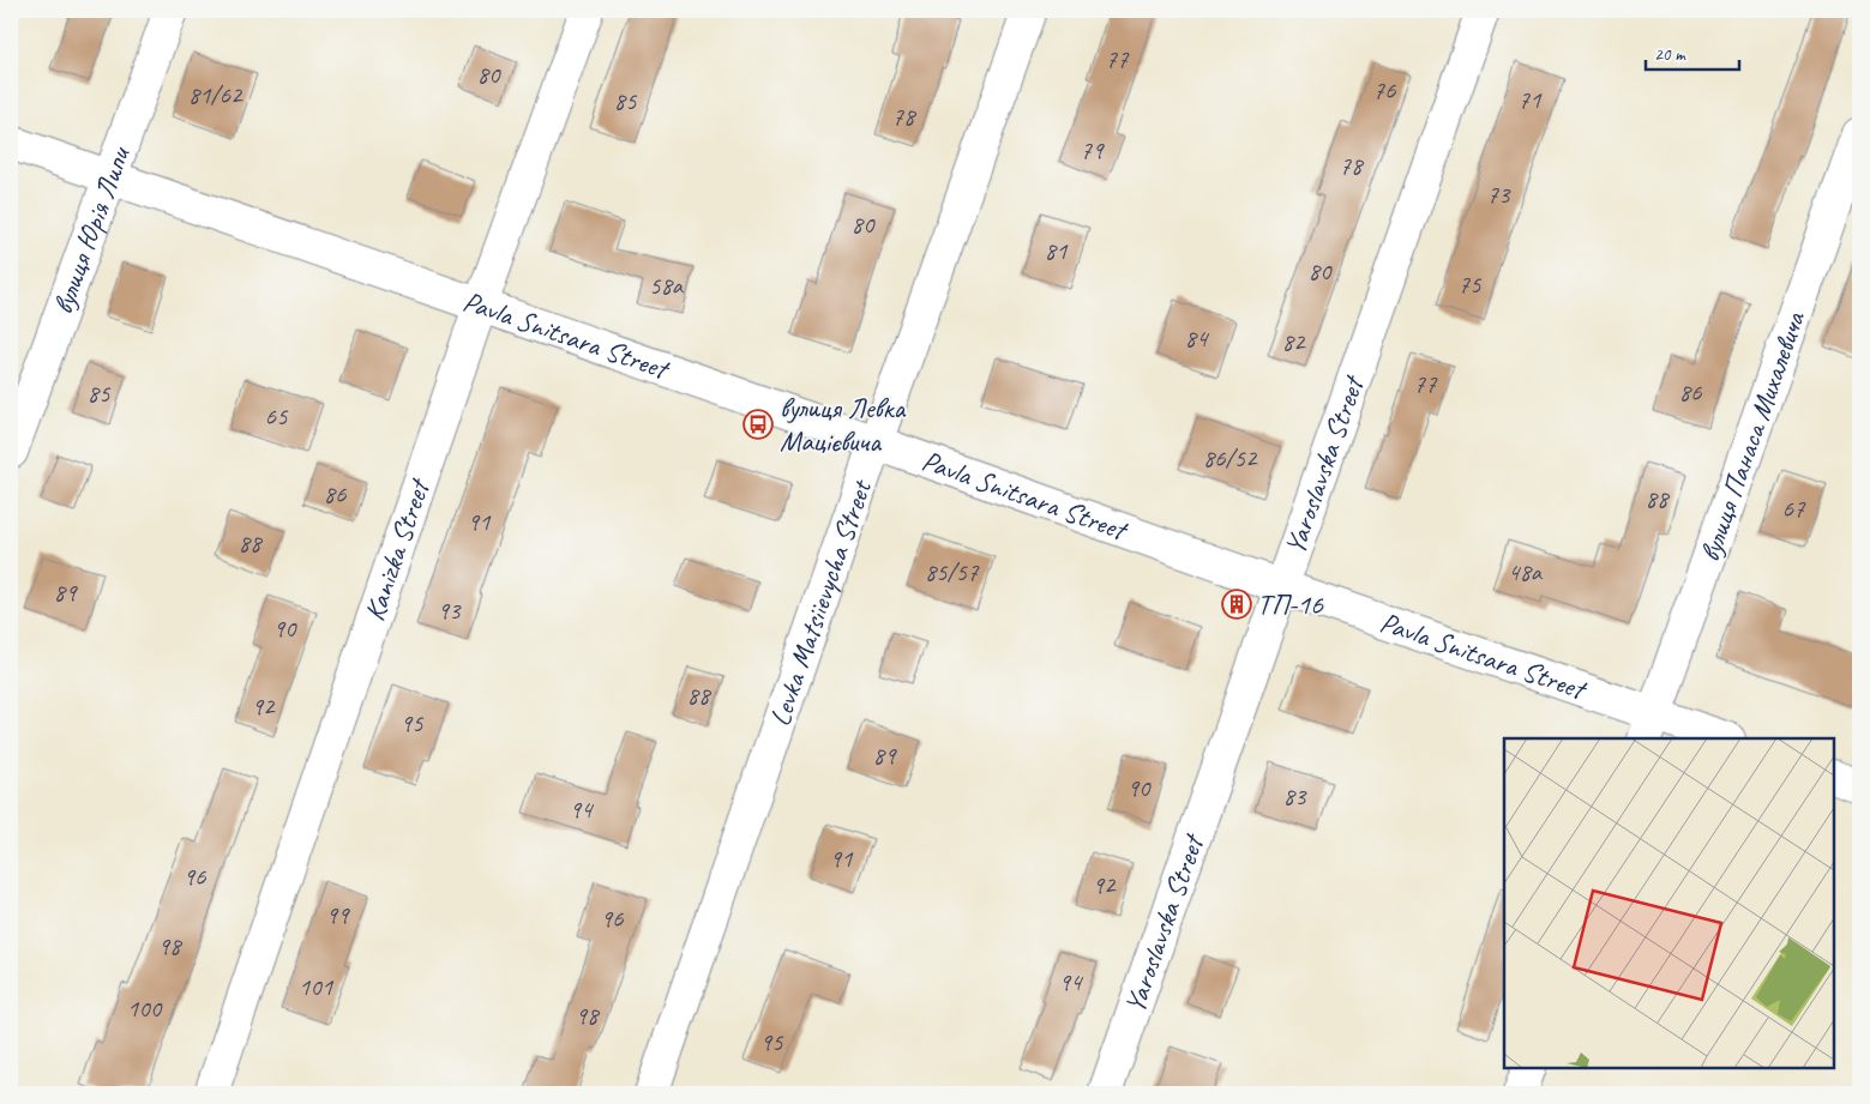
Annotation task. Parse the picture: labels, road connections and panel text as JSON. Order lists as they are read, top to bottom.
{
  "streets": {
    "street": [
      "вулиця Юрія Липи",
      "Pavla Snitsara Street",
      "вулиця Панаса Михалевича",
      "Yaroslavska Street",
      "Kanizka Street",
      "Levka Matsiievycha Street"
    ]
  },
  "crossings": [
    ["вулиця Юрія Липи", "Pavla Snitsara Street"],
    ["Pavla Snitsara Street", "вулиця Панаса Михалевича"],
    ["Pavla Snitsara Street", "Yaroslavska Street"],
    ["Pavla Snitsara Street", "Kanizka Street"],
    ["Pavla Snitsara Street", "Levka Matsiievycha Street"]
  ],
  "places": {
    "bus stop": ["вулиця Левка Мацієвича"],
    "building": ["ТП-16"]
  },
  "house_numbers": [
    "77",
    "80",
    "76",
    "81/62",
    "71",
    "85",
    "78",
    "79",
    "78",
    "73",
    "80",
    "81",
    "80",
    "75",
    "58а",
    "84",
    "82",
    "77",
    "86",
    "85",
    "65",
    "86/52",
    "86",
    "88",
    "67",
    "91",
    "88",
    "85/57",
    "48а",
    "89",
    "93",
    "90",
    "88",
    "92",
    "95",
    "89",
    "90",
    "83",
    "94",
    "91",
    "96",
    "92",
    "99",
    "96",
    "98",
    "94",
    "101",
    "100",
    "98",
    "95"
  ],
  "scale_bar": "20 m"
}
